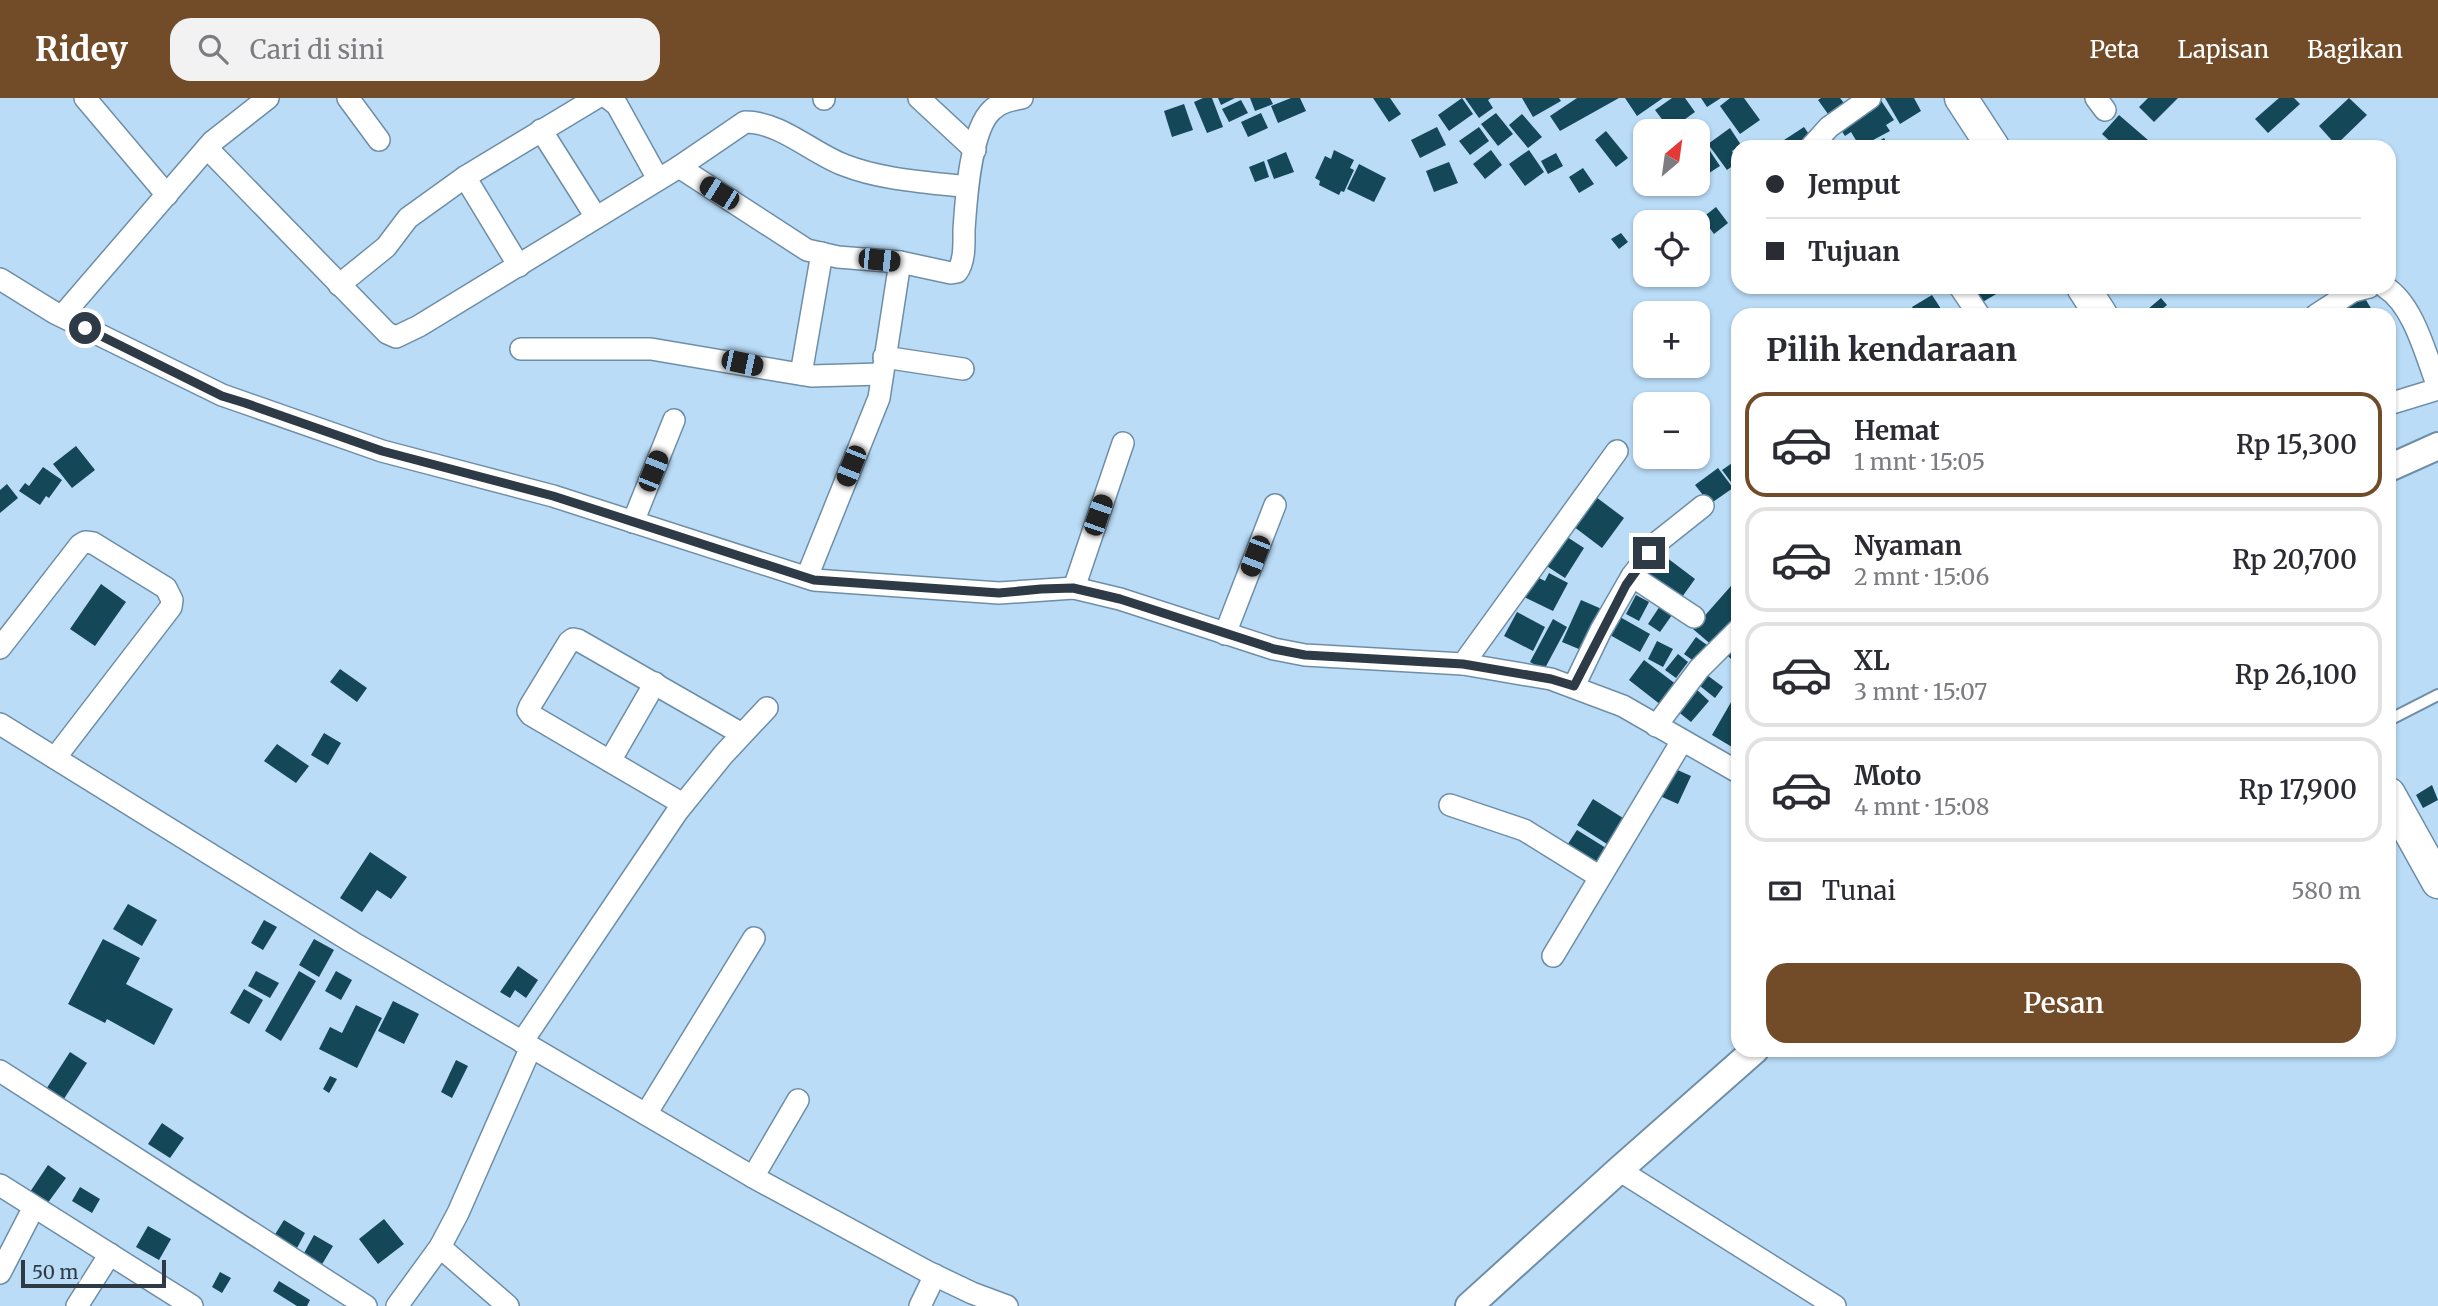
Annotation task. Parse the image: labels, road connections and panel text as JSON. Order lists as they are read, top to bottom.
{
  "scale_bar": "50 m",
  "north": "top right",
  "page": {
    "header": "Ridey",
    "search": "Cari di sini",
    "nav": ["Peta", "Lapisan", "Bagikan"],
    "map_buttons": ["+", "−"],
    "banner": ["Jemput", "Tujuan"],
    "heading": "Pilih kendaraan",
    "list": [
      {
        "name": "Hemat",
        "note": "1 mnt · 15:05",
        "value": "Rp 15,300"
      },
      {
        "name": "Nyaman",
        "note": "2 mnt · 15:06",
        "value": "Rp 20,700"
      },
      {
        "name": "XL",
        "note": "3 mnt · 15:07",
        "value": "Rp 26,100"
      },
      {
        "name": "Moto",
        "note": "4 mnt · 15:08",
        "value": "Rp 17,900"
      }
    ],
    "pay": ["Tunai", "580 m"],
    "buttons": "Pesan",
    "scale": "50 m"
  }
}
